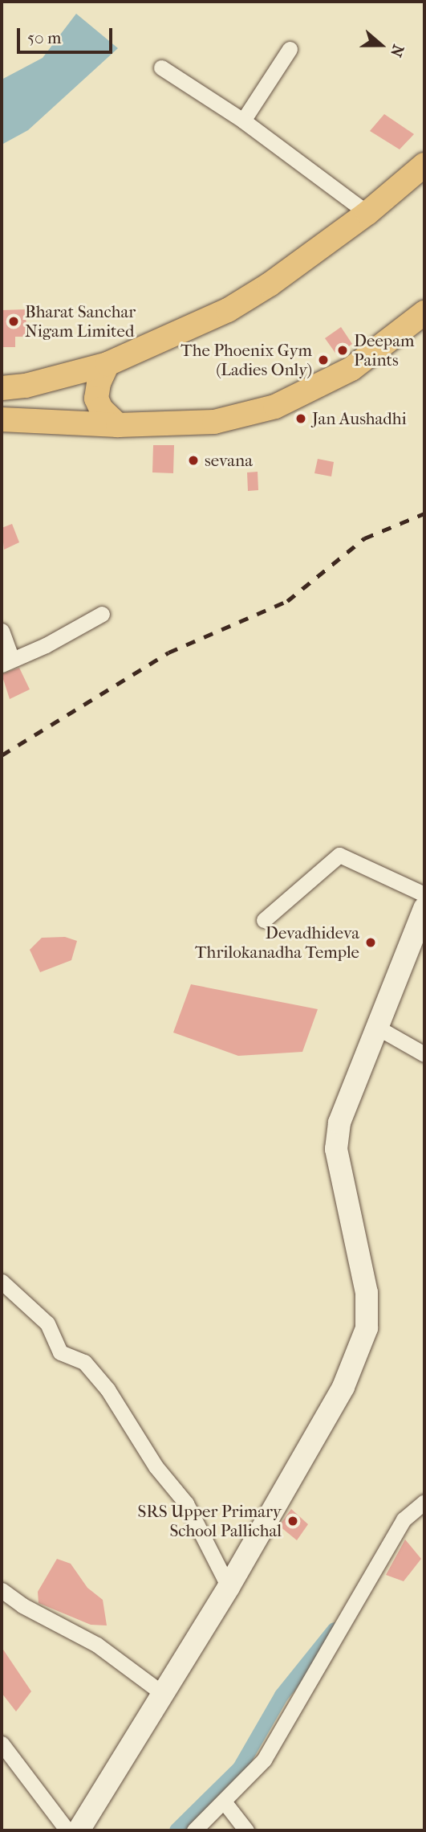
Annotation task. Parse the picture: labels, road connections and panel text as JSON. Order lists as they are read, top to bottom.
{
  "places": [
    "Bharat Sanchar Nigam Limited",
    "Deepam Paints",
    "The Phoenix Gym (Ladies Only)",
    "Jan Aushadhi",
    "sevana",
    "Devadhideva Thrilokanadha Temple",
    "SRS Upper Primary School Pallichal"
  ],
  "scale_bar": "50 m",
  "north": "right"
}
